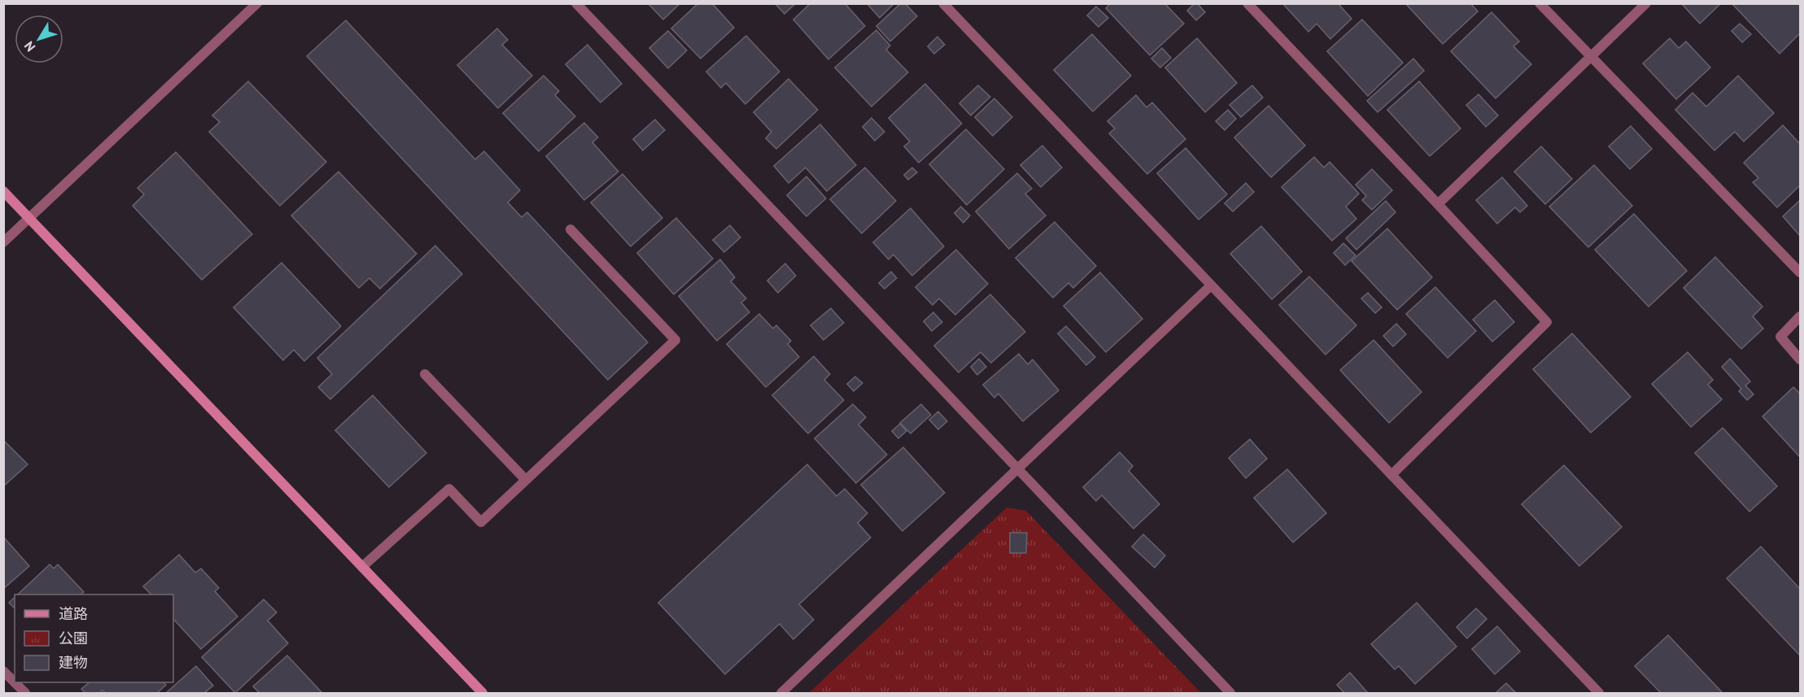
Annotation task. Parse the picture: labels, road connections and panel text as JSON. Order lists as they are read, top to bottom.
{
  "legend": ["道路", "公園", "建物"],
  "north": "bottom left"
}
